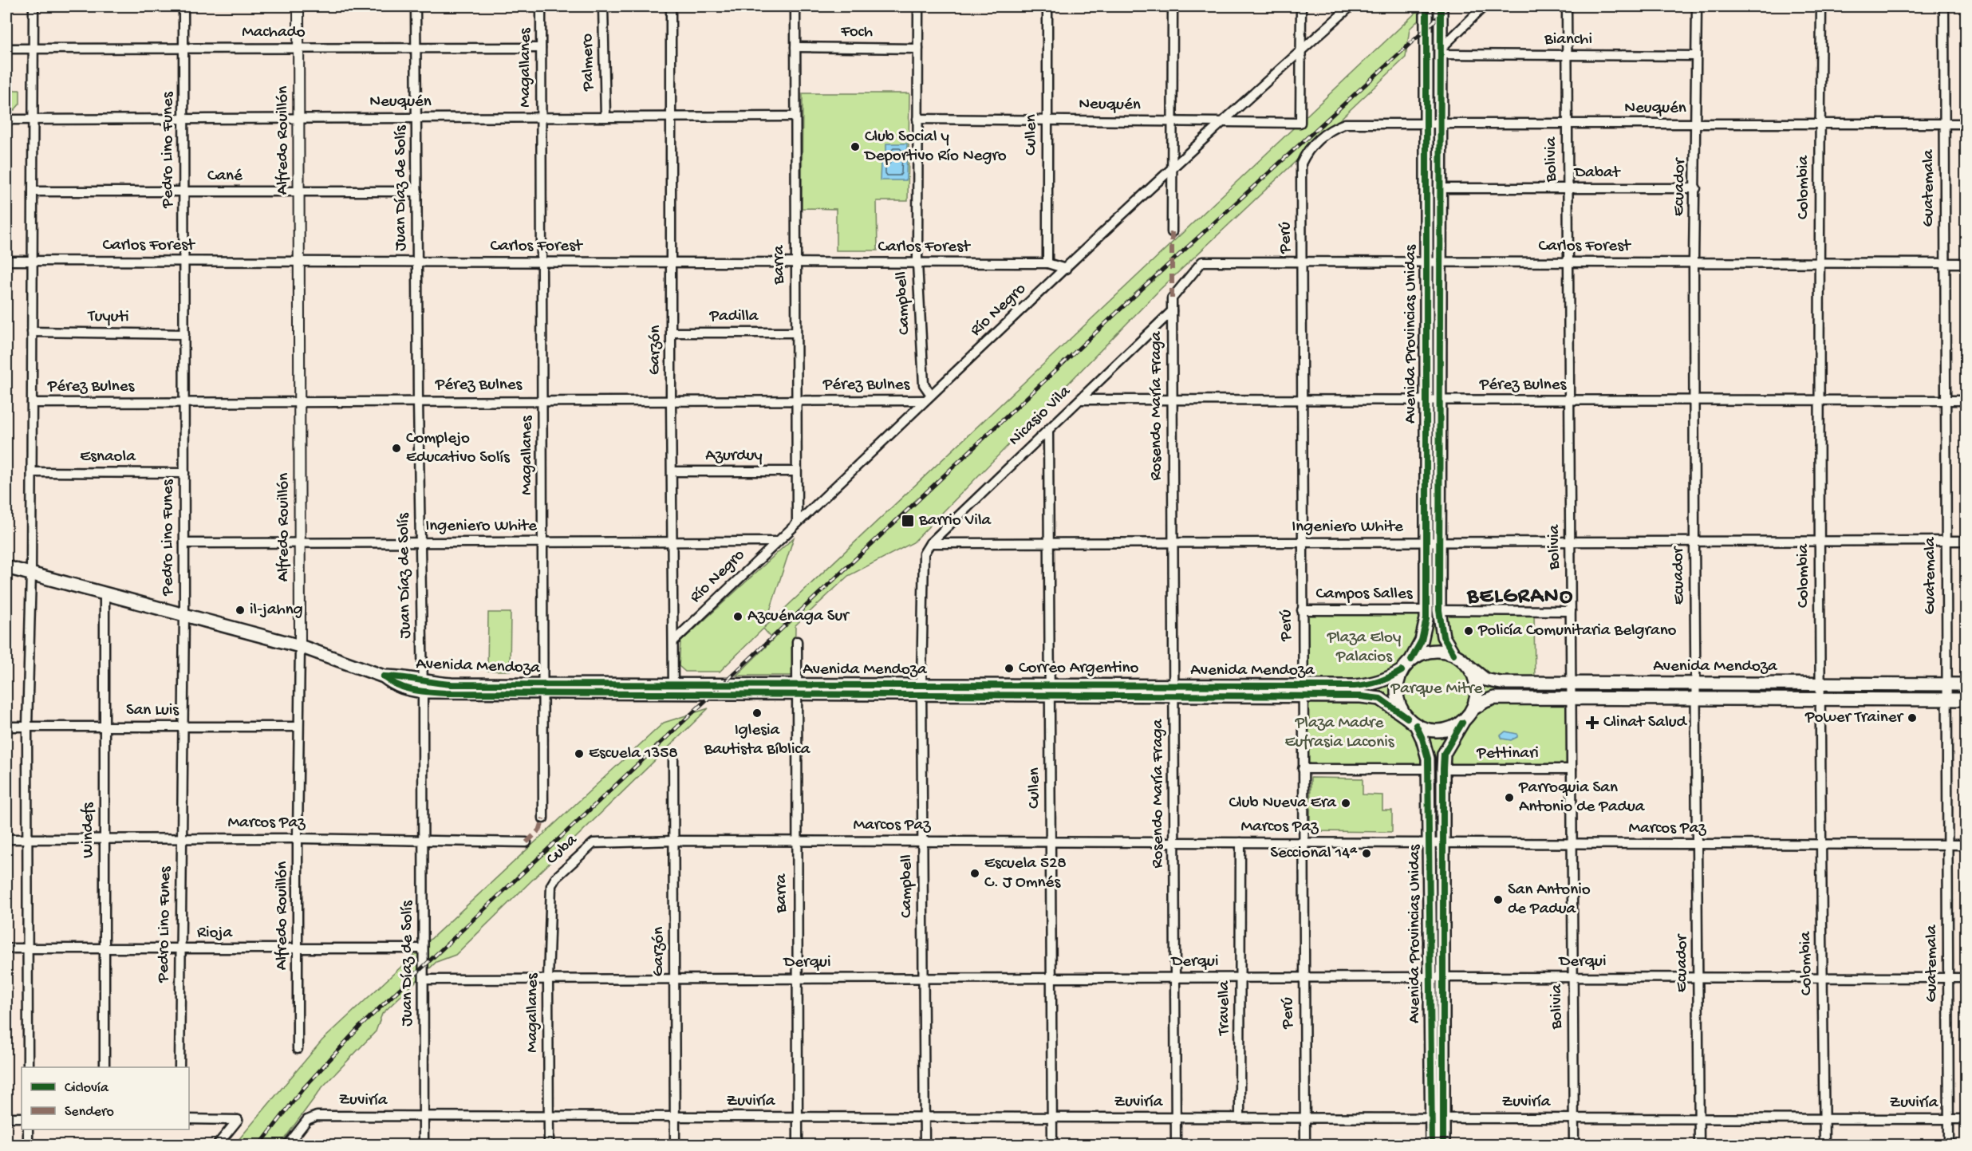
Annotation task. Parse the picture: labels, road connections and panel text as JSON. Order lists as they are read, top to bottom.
{
  "streets": {
    "main road": ["Avenida Provincias Unidas", "Avenida Mendoza"],
    "street": [
      "Machado",
      "Foch",
      "Bianchi",
      "Palmero",
      "Magallanes",
      "Neuquén",
      "Cullen",
      "Alfredo Rouillón",
      "Pedro Lino Funes",
      "Bolivia",
      "Dabat",
      "Cané",
      "Ecuador",
      "Colombia",
      "Juan Díaz de Solís",
      "Guatemala",
      "Perú",
      "Carlos Forest",
      "Barra",
      "Campbell",
      "Río Negro",
      "Padilla",
      "Tuyuti",
      "Garzón",
      "Pérez Bulnes",
      "Rosendo María Fraga",
      "Nicasio Vila",
      "Azurduy",
      "Esnaola",
      "Ingeniero White",
      "Campos Salles",
      "San Luis",
      "Pettinari",
      "Marcos Paz",
      "Windefs",
      "Cuba",
      "Rioja",
      "Derqui",
      "Travella",
      "Zuviría"
    ]
  },
  "crossings": [
    ["Machado", "Magallanes"],
    ["Machado", "Alfredo Rouillón"],
    ["Machado", "Pedro Lino Funes"],
    ["Machado", "Juan Díaz de Solís"],
    ["Foch", "Barra"],
    ["Foch", "Campbell"],
    ["Bianchi", "Bolivia"],
    ["Bianchi", "Ecuador"],
    ["Bianchi", "Avenida Provincias Unidas"],
    ["Palmero", "Neuquén"],
    ["Magallanes", "Neuquén"],
    ["Magallanes", "Carlos Forest"],
    ["Magallanes", "Pérez Bulnes"],
    ["Magallanes", "Ingeniero White"],
    ["Magallanes", "Avenida Mendoza"],
    ["Magallanes", "Cuba"],
    ["Magallanes", "Derqui"],
    ["Magallanes", "Zuviría"],
    ["Neuquén", "Cullen"],
    ["Neuquén", "Alfredo Rouillón"],
    ["Neuquén", "Pedro Lino Funes"],
    ["Neuquén", "Bolivia"],
    ["Neuquén", "Ecuador"],
    ["Neuquén", "Colombia"],
    ["Neuquén", "Juan Díaz de Solís"],
    ["Neuquén", "Guatemala"],
    ["Neuquén", "Perú"],
    ["Neuquén", "Barra"],
    ["Neuquén", "Campbell"],
    ["Neuquén", "Río Negro"],
    ["Neuquén", "Avenida Provincias Unidas"],
    ["Neuquén", "Garzón"],
    ["Cullen", "Carlos Forest"],
    ["Cullen", "Nicasio Vila"],
    ["Cullen", "Ingeniero White"],
    ["Cullen", "Avenida Mendoza"],
    ["Cullen", "Marcos Paz"],
    ["Cullen", "Derqui"],
    ["Cullen", "Zuviría"],
    ["Alfredo Rouillón", "Cané"],
    ["Alfredo Rouillón", "Carlos Forest"],
    ["Alfredo Rouillón", "Pérez Bulnes"],
    ["Alfredo Rouillón", "Ingeniero White"],
    ["Alfredo Rouillón", "Avenida Mendoza"],
    ["Alfredo Rouillón", "San Luis"],
    ["Alfredo Rouillón", "Marcos Paz"],
    ["Alfredo Rouillón", "Rioja"],
    ["Pedro Lino Funes", "Cané"],
    ["Pedro Lino Funes", "Carlos Forest"],
    ["Pedro Lino Funes", "Tuyuti"],
    ["Pedro Lino Funes", "Pérez Bulnes"],
    ["Pedro Lino Funes", "Esnaola"],
    ["Pedro Lino Funes", "Ingeniero White"],
    ["Pedro Lino Funes", "Avenida Mendoza"],
    ["Pedro Lino Funes", "San Luis"],
    ["Pedro Lino Funes", "Marcos Paz"],
    ["Pedro Lino Funes", "Rioja"],
    ["Bolivia", "Dabat"],
    ["Bolivia", "Carlos Forest"],
    ["Bolivia", "Pérez Bulnes"],
    ["Bolivia", "Ingeniero White"],
    ["Bolivia", "Avenida Mendoza"],
    ["Bolivia", "Pettinari"],
    ["Bolivia", "Marcos Paz"],
    ["Bolivia", "Derqui"],
    ["Bolivia", "Zuviría"],
    ["Dabat", "Ecuador"],
    ["Dabat", "Avenida Provincias Unidas"],
    ["Cané", "Juan Díaz de Solís"],
    ["Ecuador", "Carlos Forest"],
    ["Ecuador", "Pérez Bulnes"],
    ["Ecuador", "Ingeniero White"],
    ["Ecuador", "Avenida Mendoza"],
    ["Ecuador", "Marcos Paz"],
    ["Ecuador", "Derqui"],
    ["Ecuador", "Zuviría"],
    ["Colombia", "Carlos Forest"],
    ["Colombia", "Pérez Bulnes"],
    ["Colombia", "Ingeniero White"],
    ["Colombia", "Avenida Mendoza"],
    ["Colombia", "Marcos Paz"],
    ["Colombia", "Derqui"],
    ["Colombia", "Zuviría"],
    ["Juan Díaz de Solís", "Carlos Forest"],
    ["Juan Díaz de Solís", "Pérez Bulnes"],
    ["Juan Díaz de Solís", "Ingeniero White"],
    ["Juan Díaz de Solís", "Avenida Mendoza"],
    ["Juan Díaz de Solís", "Marcos Paz"],
    ["Juan Díaz de Solís", "Rioja"],
    ["Juan Díaz de Solís", "Derqui"],
    ["Juan Díaz de Solís", "Zuviría"],
    ["Guatemala", "Carlos Forest"],
    ["Guatemala", "Pérez Bulnes"],
    ["Guatemala", "Ingeniero White"],
    ["Guatemala", "Avenida Mendoza"],
    ["Guatemala", "Marcos Paz"],
    ["Guatemala", "Derqui"],
    ["Guatemala", "Zuviría"],
    ["Perú", "Carlos Forest"],
    ["Perú", "Pérez Bulnes"],
    ["Perú", "Ingeniero White"],
    ["Perú", "Campos Salles"],
    ["Perú", "Avenida Mendoza"],
    ["Perú", "Marcos Paz"],
    ["Perú", "Derqui"],
    ["Perú", "Zuviría"],
    ["Carlos Forest", "Barra"],
    ["Carlos Forest", "Campbell"],
    ["Carlos Forest", "Río Negro"],
    ["Carlos Forest", "Avenida Provincias Unidas"],
    ["Carlos Forest", "Garzón"],
    ["Carlos Forest", "Rosendo María Fraga"],
    ["Barra", "Río Negro"],
    ["Barra", "Padilla"],
    ["Barra", "Pérez Bulnes"],
    ["Barra", "Azurduy"],
    ["Barra", "Avenida Mendoza"],
    ["Barra", "Marcos Paz"],
    ["Barra", "Derqui"],
    ["Barra", "Zuviría"],
    ["Campbell", "Río Negro"],
    ["Campbell", "Pérez Bulnes"],
    ["Campbell", "Nicasio Vila"],
    ["Campbell", "Ingeniero White"],
    ["Campbell", "Avenida Mendoza"],
    ["Campbell", "Marcos Paz"],
    ["Campbell", "Derqui"],
    ["Campbell", "Zuviría"],
    ["Río Negro", "Garzón"],
    ["Río Negro", "Pérez Bulnes"],
    ["Río Negro", "Ingeniero White"],
    ["Padilla", "Garzón"],
    ["Avenida Provincias Unidas", "Pérez Bulnes"],
    ["Avenida Provincias Unidas", "Ingeniero White"],
    ["Avenida Provincias Unidas", "Campos Salles"],
    ["Avenida Provincias Unidas", "Avenida Mendoza"],
    ["Avenida Provincias Unidas", "Pettinari"],
    ["Avenida Provincias Unidas", "Marcos Paz"],
    ["Avenida Provincias Unidas", "Derqui"],
    ["Avenida Provincias Unidas", "Zuviría"],
    ["Garzón", "Pérez Bulnes"],
    ["Garzón", "Azurduy"],
    ["Garzón", "Ingeniero White"],
    ["Garzón", "Avenida Mendoza"],
    ["Garzón", "Marcos Paz"],
    ["Garzón", "Derqui"],
    ["Garzón", "Zuviría"],
    ["Pérez Bulnes", "Rosendo María Fraga"],
    ["Pérez Bulnes", "Nicasio Vila"],
    ["Rosendo María Fraga", "Nicasio Vila"],
    ["Rosendo María Fraga", "Ingeniero White"],
    ["Rosendo María Fraga", "Avenida Mendoza"],
    ["Rosendo María Fraga", "Marcos Paz"],
    ["Rosendo María Fraga", "Derqui"],
    ["Rosendo María Fraga", "Zuviría"],
    ["Nicasio Vila", "Ingeniero White"],
    ["Avenida Mendoza", "Windefs"],
    ["San Luis", "Windefs"],
    ["Marcos Paz", "Windefs"],
    ["Marcos Paz", "Cuba"],
    ["Marcos Paz", "Travella"],
    ["Windefs", "Rioja"],
    ["Derqui", "Travella"],
    ["Travella", "Zuviría"]
  ],
  "districts": ["BELGRANO"],
  "parks": ["Plaza Eloy Palacios", "Parque Mitre", "Plaza Madre Eufrasia Laconis"],
  "places": {
    "other": [
      "Club Social y Deportivo Río Negro",
      "Complejo Educativo Solís",
      "il-jahng",
      "Azcuénaga Sur",
      "Policía Comunitaria Belgrano",
      "Correo Argentino",
      "Iglesia Bautista Bíblica",
      "Power Trainer",
      "Escuela 1358",
      "Parroquia San Antonio de Padua",
      "Club Nueva Era",
      "Seccional 14ª",
      "Escuela 528 C. J Omnés",
      "San Antonio de Padua"
    ],
    "transit": ["Barrio Vila"],
    "health": ["Clinat Salud"]
  },
  "legend": ["Ciclovía", "Sendero"]
}
